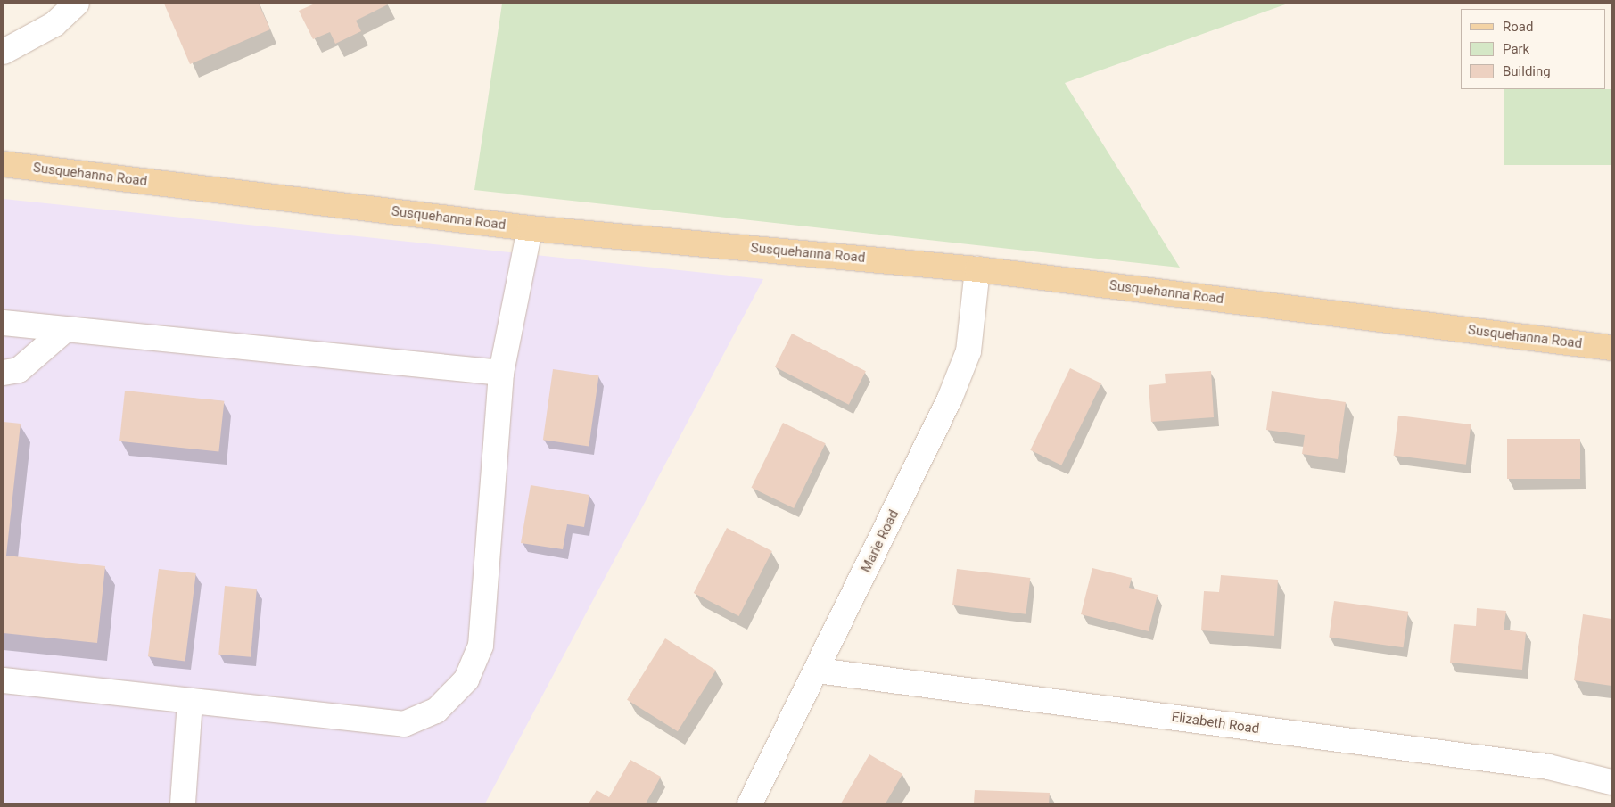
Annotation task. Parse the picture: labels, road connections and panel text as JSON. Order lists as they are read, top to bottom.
{
  "streets": {
    "main road": ["Susquehanna Road"],
    "street": ["Marie Road", "Elizabeth Road"]
  },
  "crossings": [
    ["Susquehanna Road", "Marie Road"],
    ["Marie Road", "Elizabeth Road"]
  ],
  "legend": ["Road", "Park", "Building"]
}
